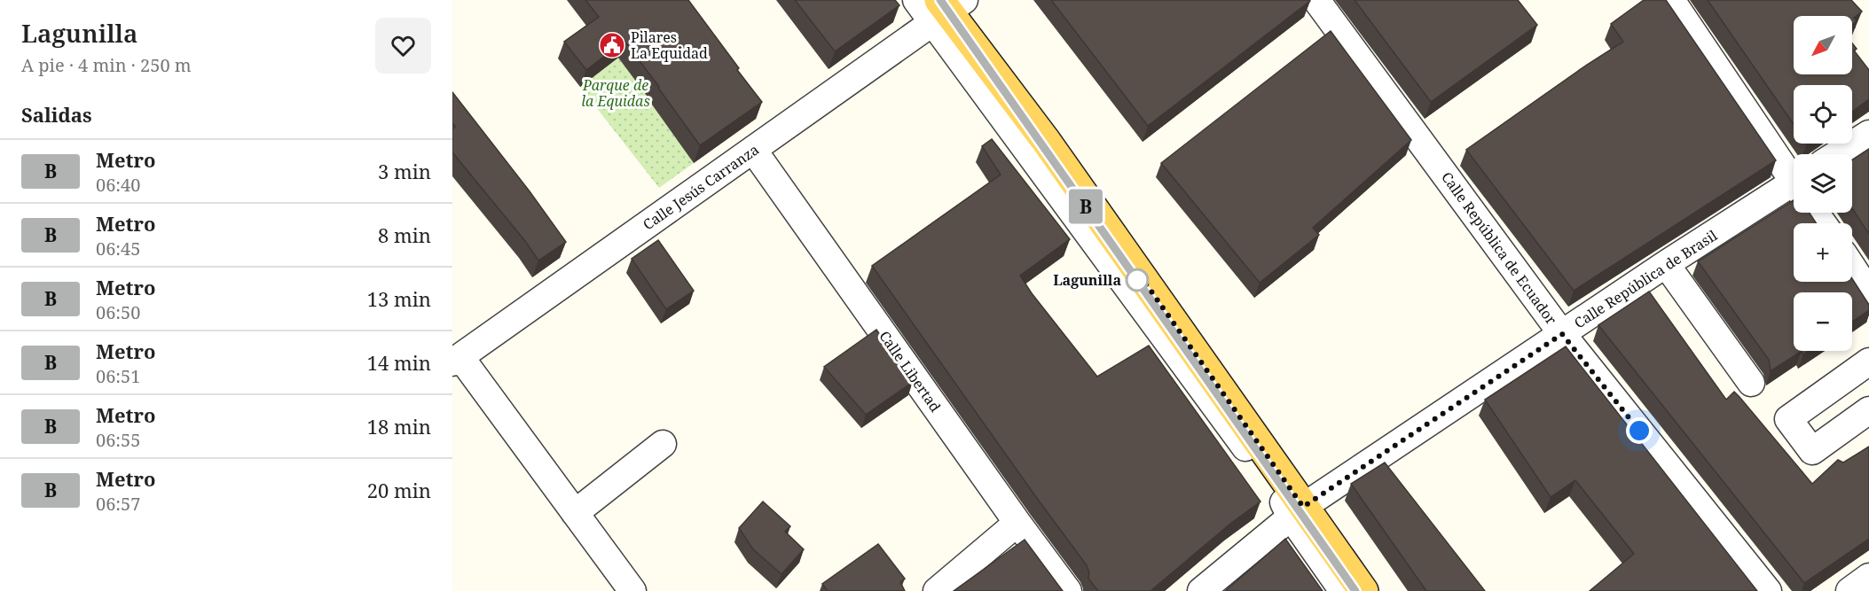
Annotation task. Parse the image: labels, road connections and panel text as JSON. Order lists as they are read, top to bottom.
{
  "streets": {
    "street": [
      "Calle Jesús Carranza",
      "Calle República de Ecuador",
      "Calle República de Brasil",
      "Calle Libertad"
    ]
  },
  "crossings": [
    ["Calle Jesús Carranza", "Calle Libertad"],
    ["Calle República de Ecuador", "Calle República de Brasil"]
  ],
  "parks": ["Parque de la Equidas"],
  "places": {
    "public building": ["Pilares La Equidad"],
    "other": ["Lagunilla"]
  },
  "lines": ["metro line B"],
  "north": "bottom left",
  "page": {
    "heading": [
      ["Lagunilla", "A pie · 4 min · 250 m"],
      "Salidas"
    ],
    "on_map": "B",
    "map_buttons": ["+", "−"],
    "list": [
      {
        "mark": "B",
        "name": "Metro",
        "note": "06:40",
        "value": "3 min"
      },
      {
        "mark": "B",
        "name": "Metro",
        "note": "06:45",
        "value": "8 min"
      },
      {
        "mark": "B",
        "name": "Metro",
        "note": "06:50",
        "value": "13 min"
      },
      {
        "mark": "B",
        "name": "Metro",
        "note": "06:51",
        "value": "14 min"
      },
      {
        "mark": "B",
        "name": "Metro",
        "note": "06:55",
        "value": "18 min"
      },
      {
        "mark": "B",
        "name": "Metro",
        "note": "06:57",
        "value": "20 min"
      }
    ]
  }
}
